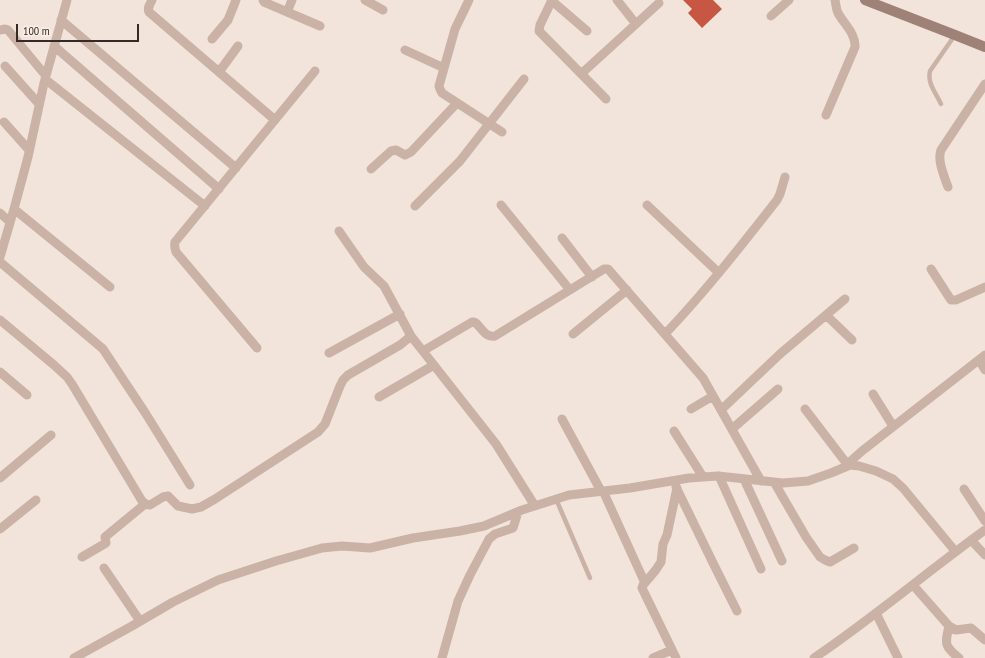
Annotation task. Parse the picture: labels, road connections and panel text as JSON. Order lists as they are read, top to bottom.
{
  "scale_bar": "100 m"
}
